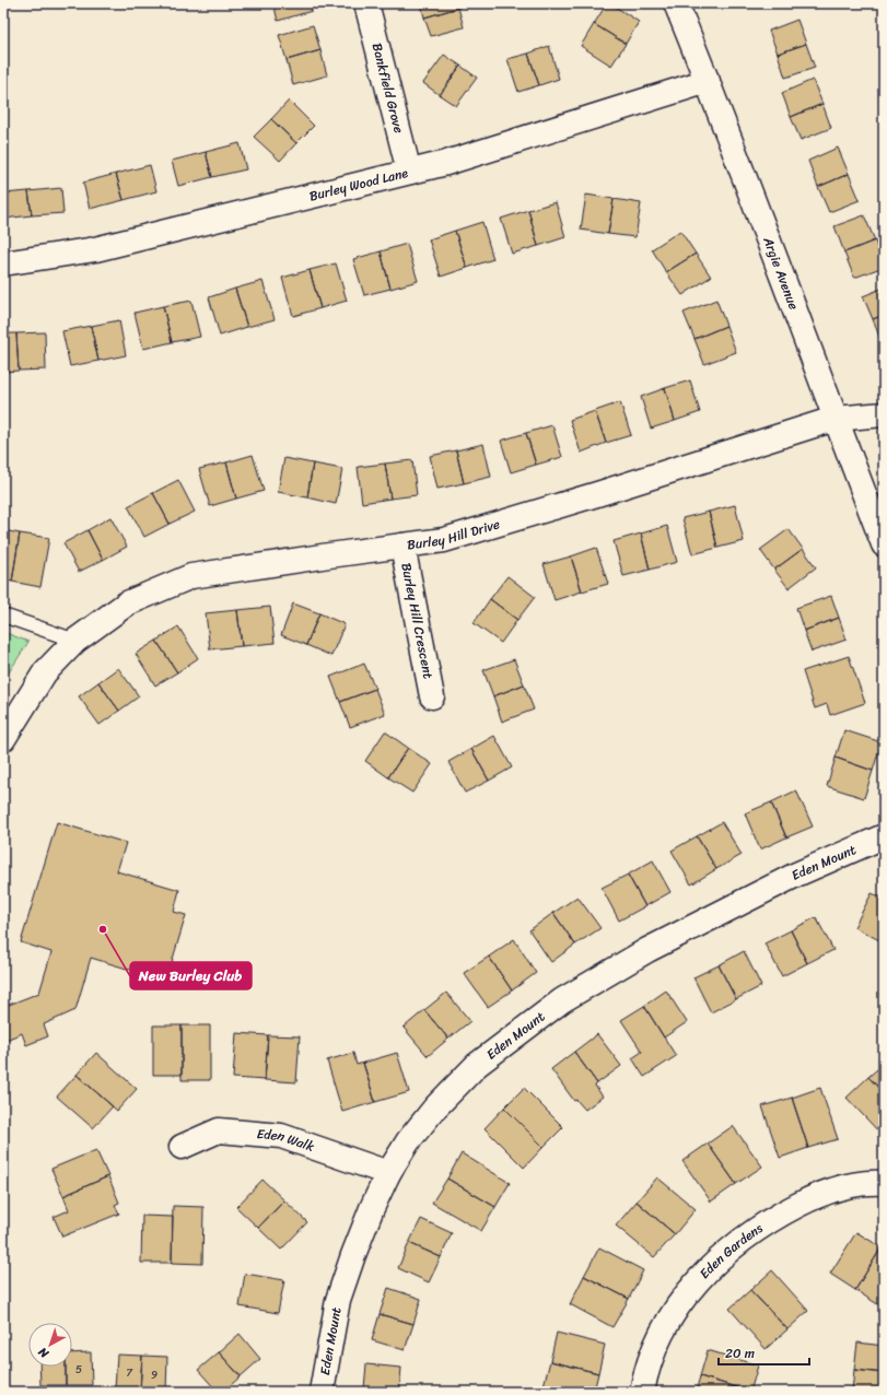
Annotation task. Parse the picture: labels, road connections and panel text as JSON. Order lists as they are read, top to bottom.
{
  "streets": {
    "street": [
      "Bankfield Grove",
      "Burley Wood Lane",
      "Argie Avenue",
      "Burley Hill Drive",
      "Burley Hill Crescent",
      "Eden Mount",
      "Eden Walk",
      "Eden Gardens"
    ]
  },
  "crossings": [
    ["Bankfield Grove", "Burley Wood Lane"],
    ["Burley Wood Lane", "Argie Avenue"],
    ["Argie Avenue", "Burley Hill Drive"],
    ["Burley Hill Drive", "Burley Hill Crescent"],
    ["Eden Mount", "Eden Walk"]
  ],
  "places": ["New Burley Club"],
  "house_numbers": ["5", "7", "9"],
  "scale_bar": "20 m",
  "north": "bottom left"
}
